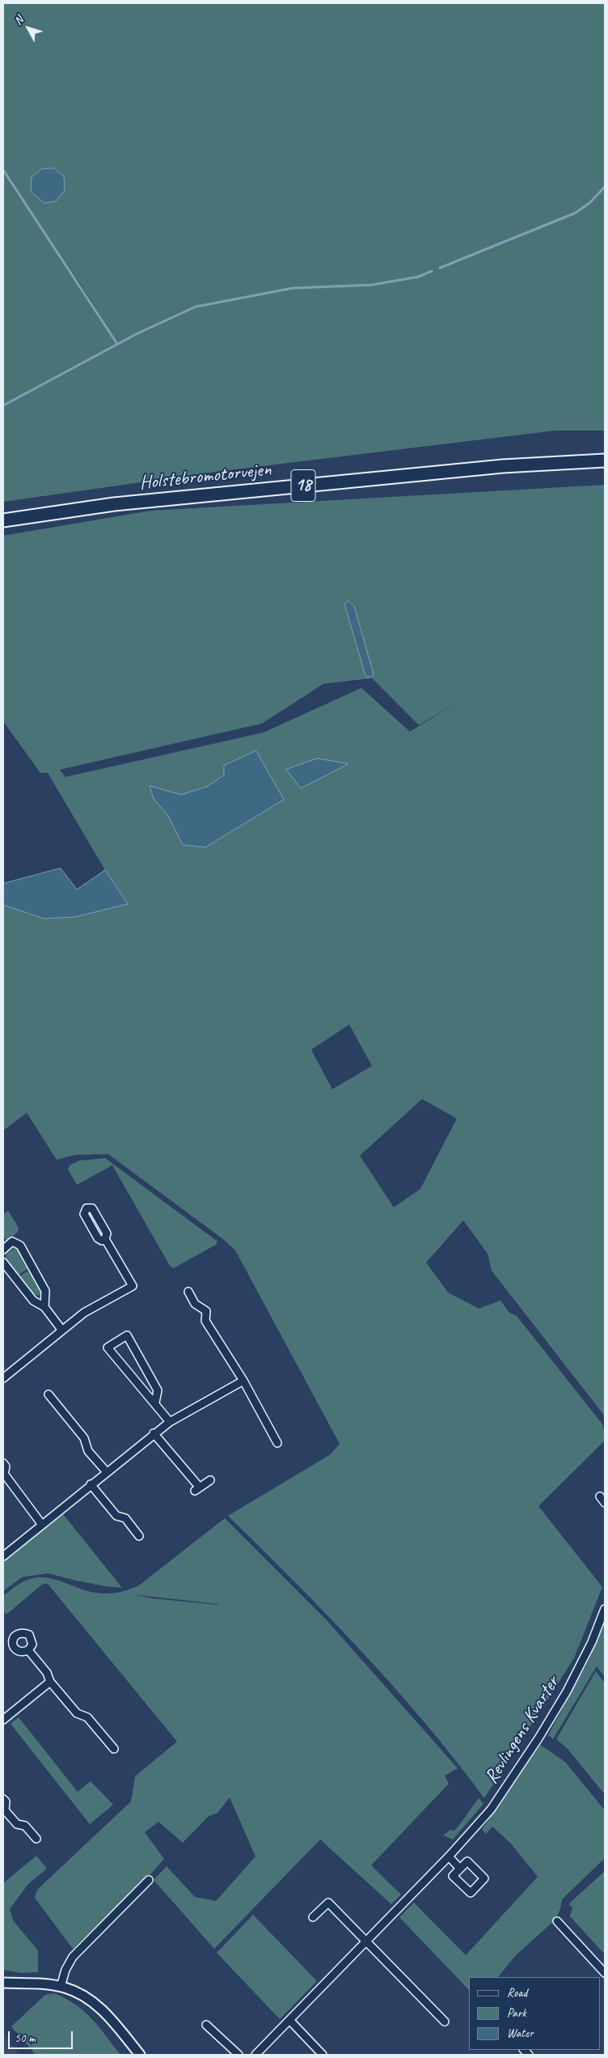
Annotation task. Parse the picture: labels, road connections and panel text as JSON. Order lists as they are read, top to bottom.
{
  "streets": {
    "highway": ["Holstebromotorvejen", "18"],
    "street": ["Revlingens Kvarter"]
  },
  "legend": ["Road", "Park", "Water"],
  "scale_bar": "50 m",
  "north": "top left"
}
